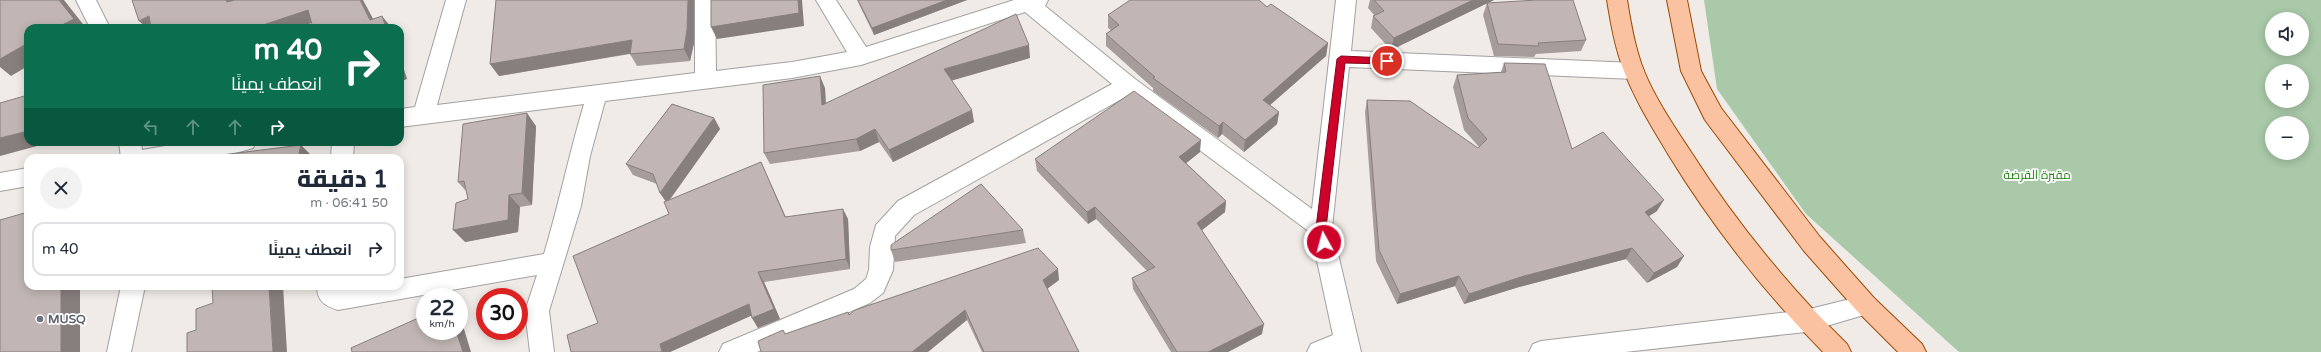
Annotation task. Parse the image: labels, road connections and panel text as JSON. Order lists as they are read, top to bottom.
{
  "parks": ["مقبرة القرضة"],
  "places": ["MUSQ"],
  "page": {
    "map_buttons": ["+", "−"],
    "turn": ["40 m", "انعطف يمينًا"],
    "heading": ["1 دقيقة", "50 m · 06:41"],
    "list": [
      {
        "name": "انعطف يمينًا",
        "value": "40 m"
      }
    ],
    "speed": "22 km/h",
    "limit": "30"
  }
}
